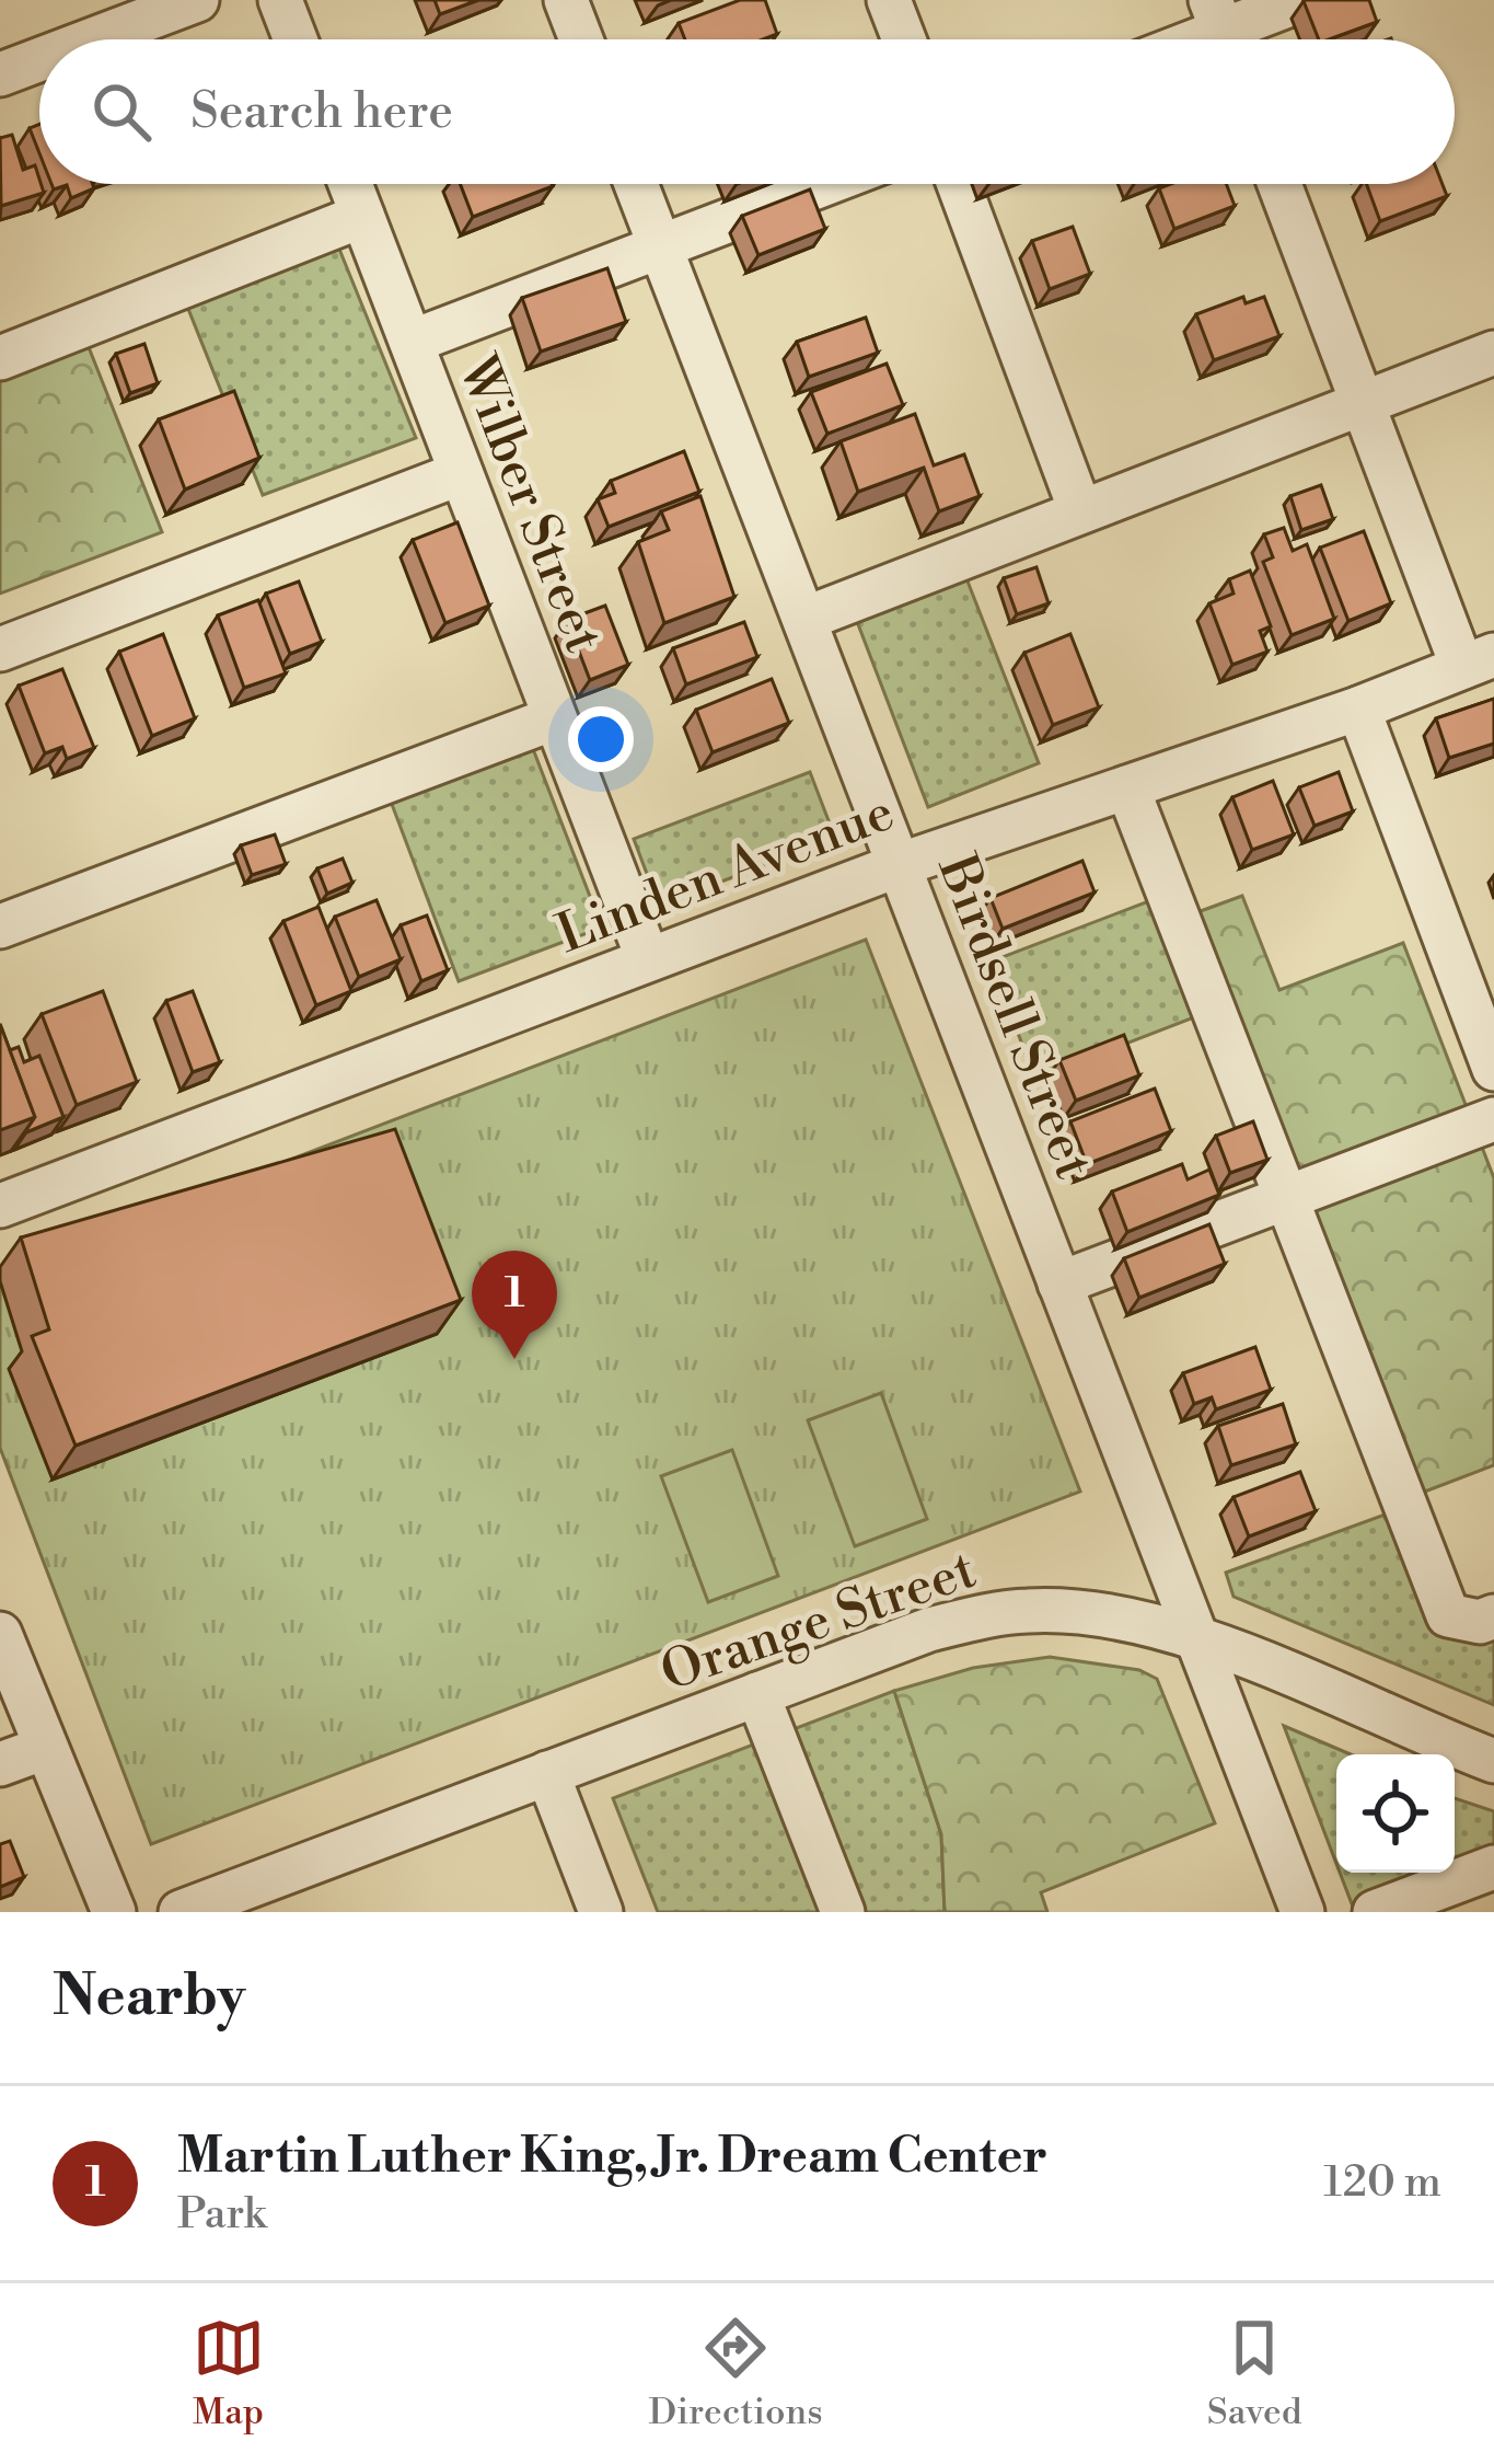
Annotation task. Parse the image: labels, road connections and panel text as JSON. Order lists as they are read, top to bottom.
{
  "streets": {
    "street": [
      "Wilber Street",
      "Linden Avenue",
      "Birdsell Street",
      "Orange Street"
    ]
  },
  "crossings": [
    ["Wilber Street", "Linden Avenue"],
    ["Linden Avenue", "Birdsell Street"],
    ["Birdsell Street", "Orange Street"]
  ],
  "page": {
    "search": "Search here",
    "pins": "1",
    "heading": "Nearby",
    "list": [
      {
        "mark": "1",
        "name": "Martin Luther King, Jr. Dream Center",
        "note": "Park",
        "value": "120 m"
      }
    ],
    "nav": ["Map", "Directions", "Saved"]
  }
}
